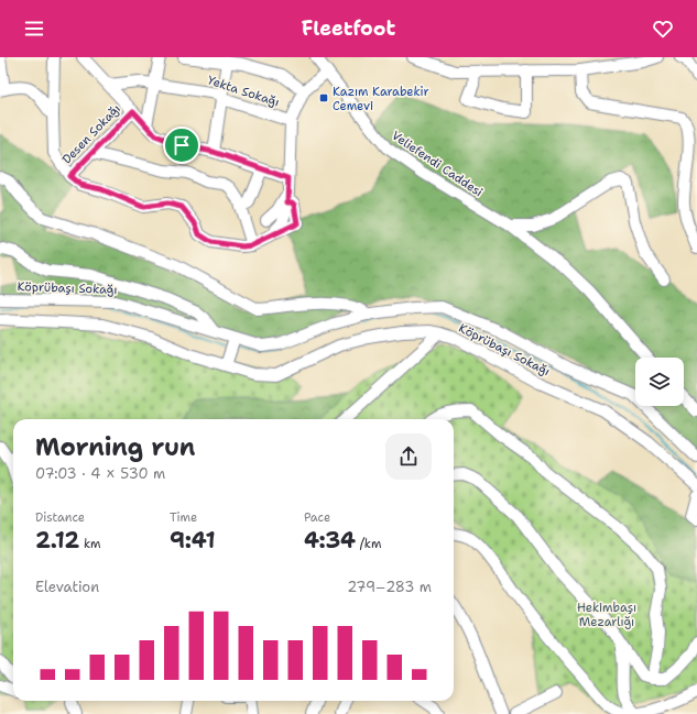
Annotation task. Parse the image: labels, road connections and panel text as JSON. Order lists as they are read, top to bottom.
{
  "streets": {
    "street": [
      "Yekta Sokağı",
      "Desen Sokağı",
      "Veliefendi Caddesi",
      "Köprübaşı Sokağı"
    ]
  },
  "parks": ["Hekimbaşı Mezarlığı"],
  "places": {
    "transit": ["Kazım Karabekir Cemevi"]
  },
  "page": {
    "header": "Fleetfoot",
    "heading": ["Morning run", "07:03 · 4 × 530 m"],
    "stats": [
      ["Distance", "2.12 km"],
      ["Time", "9:41"],
      ["Pace", "4:34 /km"]
    ],
    "chart": ["Elevation", "279–283 m"]
  }
}
